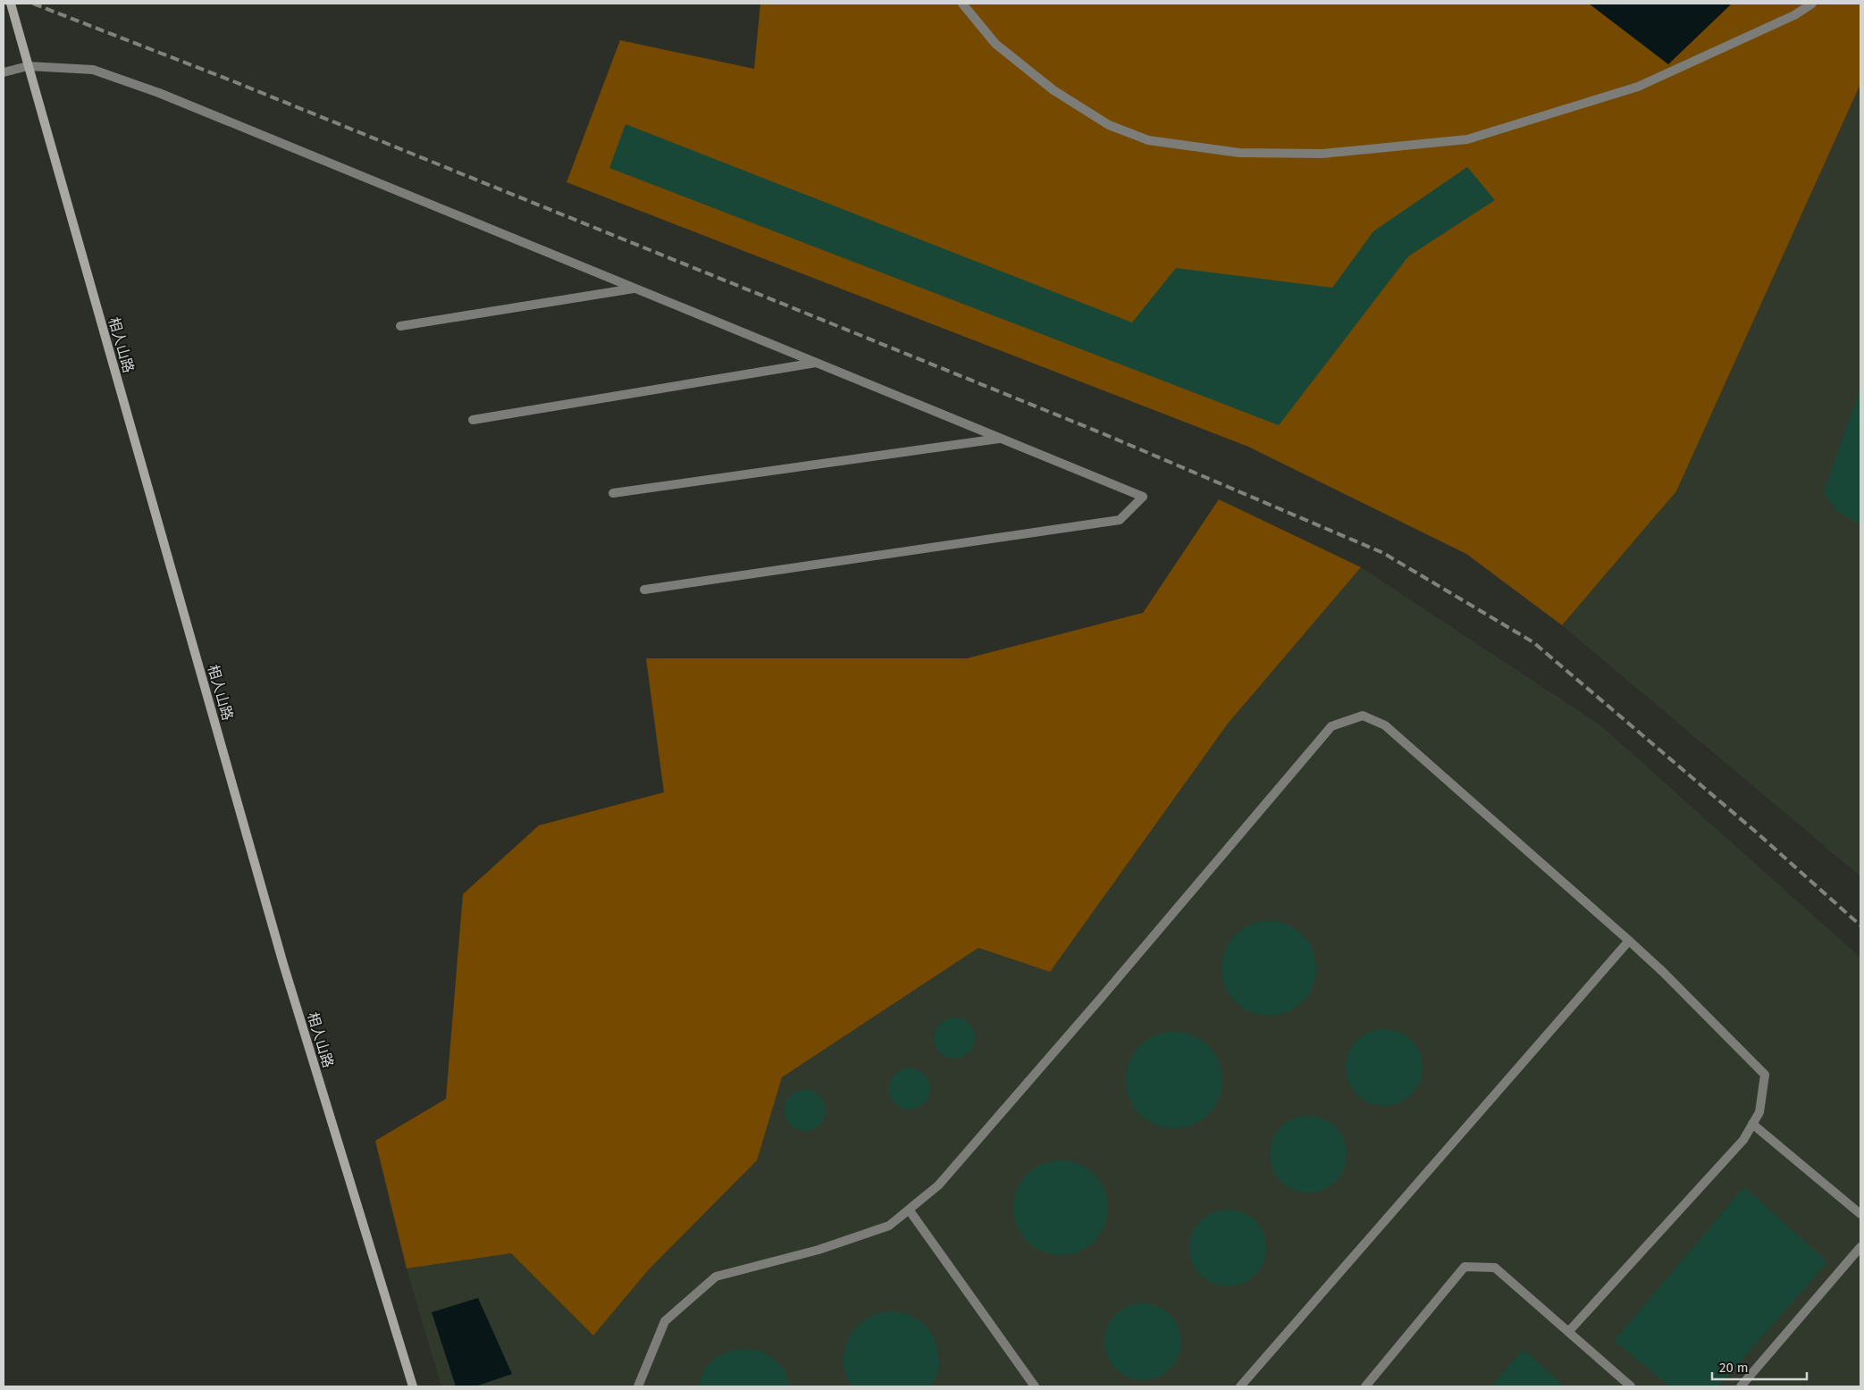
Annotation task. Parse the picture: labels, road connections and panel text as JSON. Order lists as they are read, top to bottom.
{
  "streets": {
    "street": ["相人山路"]
  },
  "scale_bar": "20 m"
}
